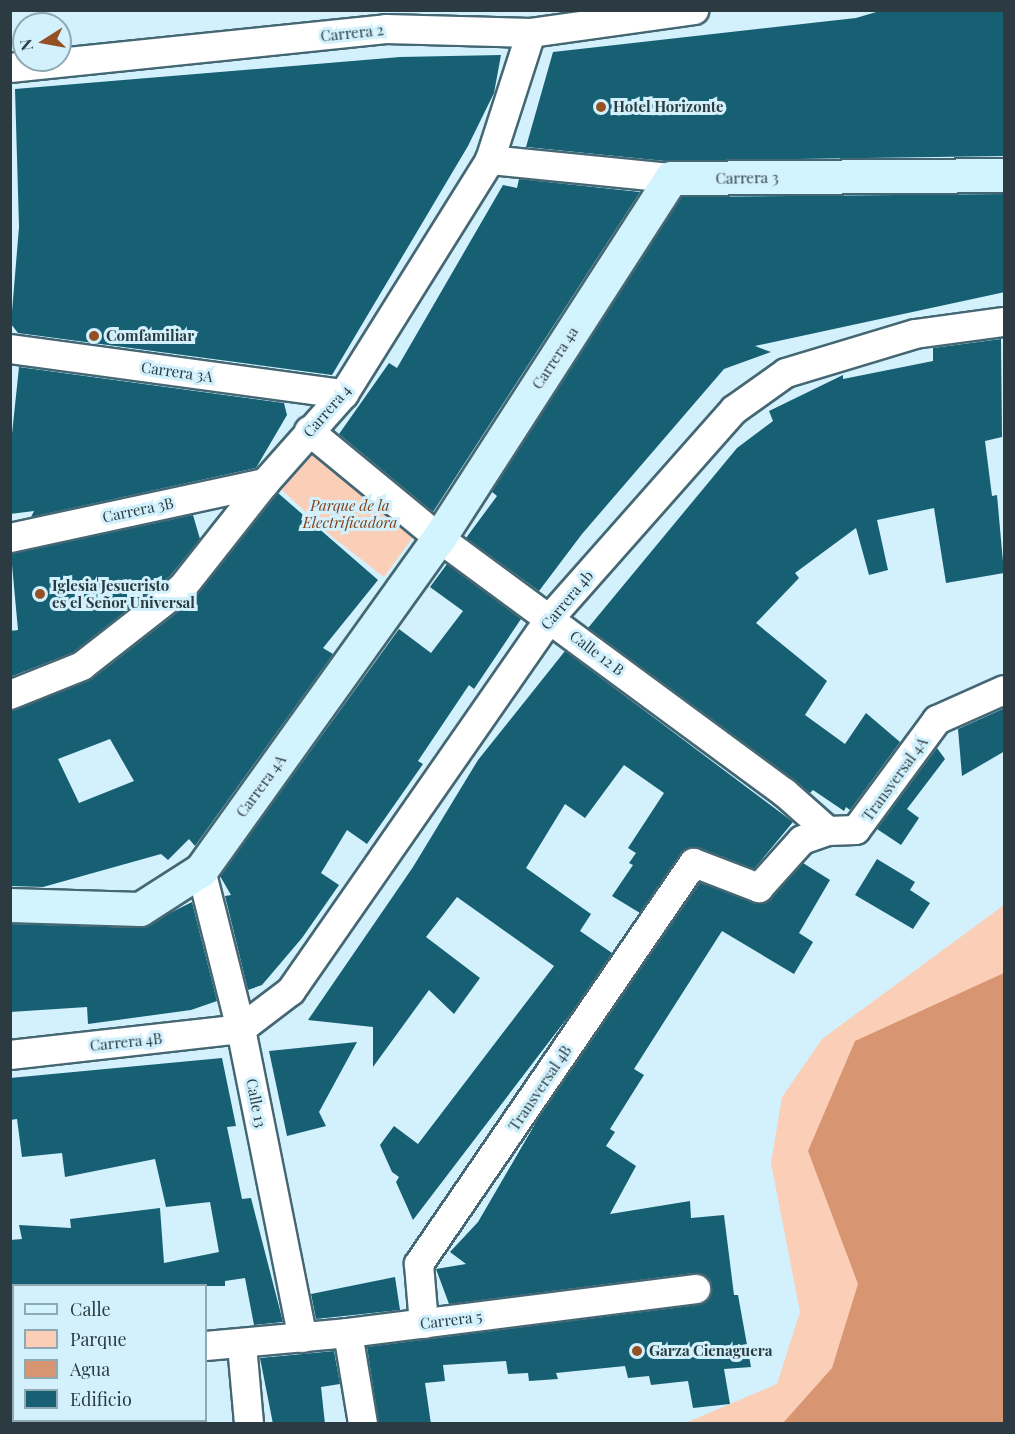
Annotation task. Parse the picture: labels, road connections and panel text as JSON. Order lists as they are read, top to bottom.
{
  "streets": {
    "street": [
      "Carrera 2",
      "Carrera 3",
      "Carrera 4a",
      "Carrera 3A",
      "Carrera 4",
      "Carrera 3B",
      "Carrera 4b",
      "Calle 12 B",
      "Transversal 4A",
      "Carrera 4A",
      "Carrera 4B",
      "Transversal 4B",
      "Calle 13",
      "Carrera 5"
    ]
  },
  "crossings": [
    ["Carrera 2", "Carrera 4"],
    ["Carrera 3", "Carrera 4a"],
    ["Carrera 3", "Carrera 4"],
    ["Carrera 4a", "Calle 12 B"],
    ["Carrera 4a", "Carrera 4A"],
    ["Carrera 3A", "Carrera 4"],
    ["Carrera 4", "Carrera 3B"],
    ["Carrera 4", "Calle 12 B"],
    ["Carrera 4b", "Calle 12 B"],
    ["Carrera 4b", "Carrera 4B"],
    ["Carrera 4b", "Calle 13"],
    ["Calle 12 B", "Transversal 4A"],
    ["Calle 12 B", "Carrera 4A"],
    ["Transversal 4A", "Transversal 4B"],
    ["Carrera 4A", "Calle 13"],
    ["Carrera 4B", "Calle 13"],
    ["Transversal 4B", "Carrera 5"],
    ["Calle 13", "Carrera 5"]
  ],
  "parks": ["Parque de la Electrificadora"],
  "places": [
    "Hotel Horizonte",
    "Comfamiliar",
    "Iglesia Jesucristo es el Señor Universal",
    "Garza Cienaguera"
  ],
  "legend": [
    "Calle",
    "Parque",
    "Agua",
    "Edificio"
  ],
  "north": "left"
}
